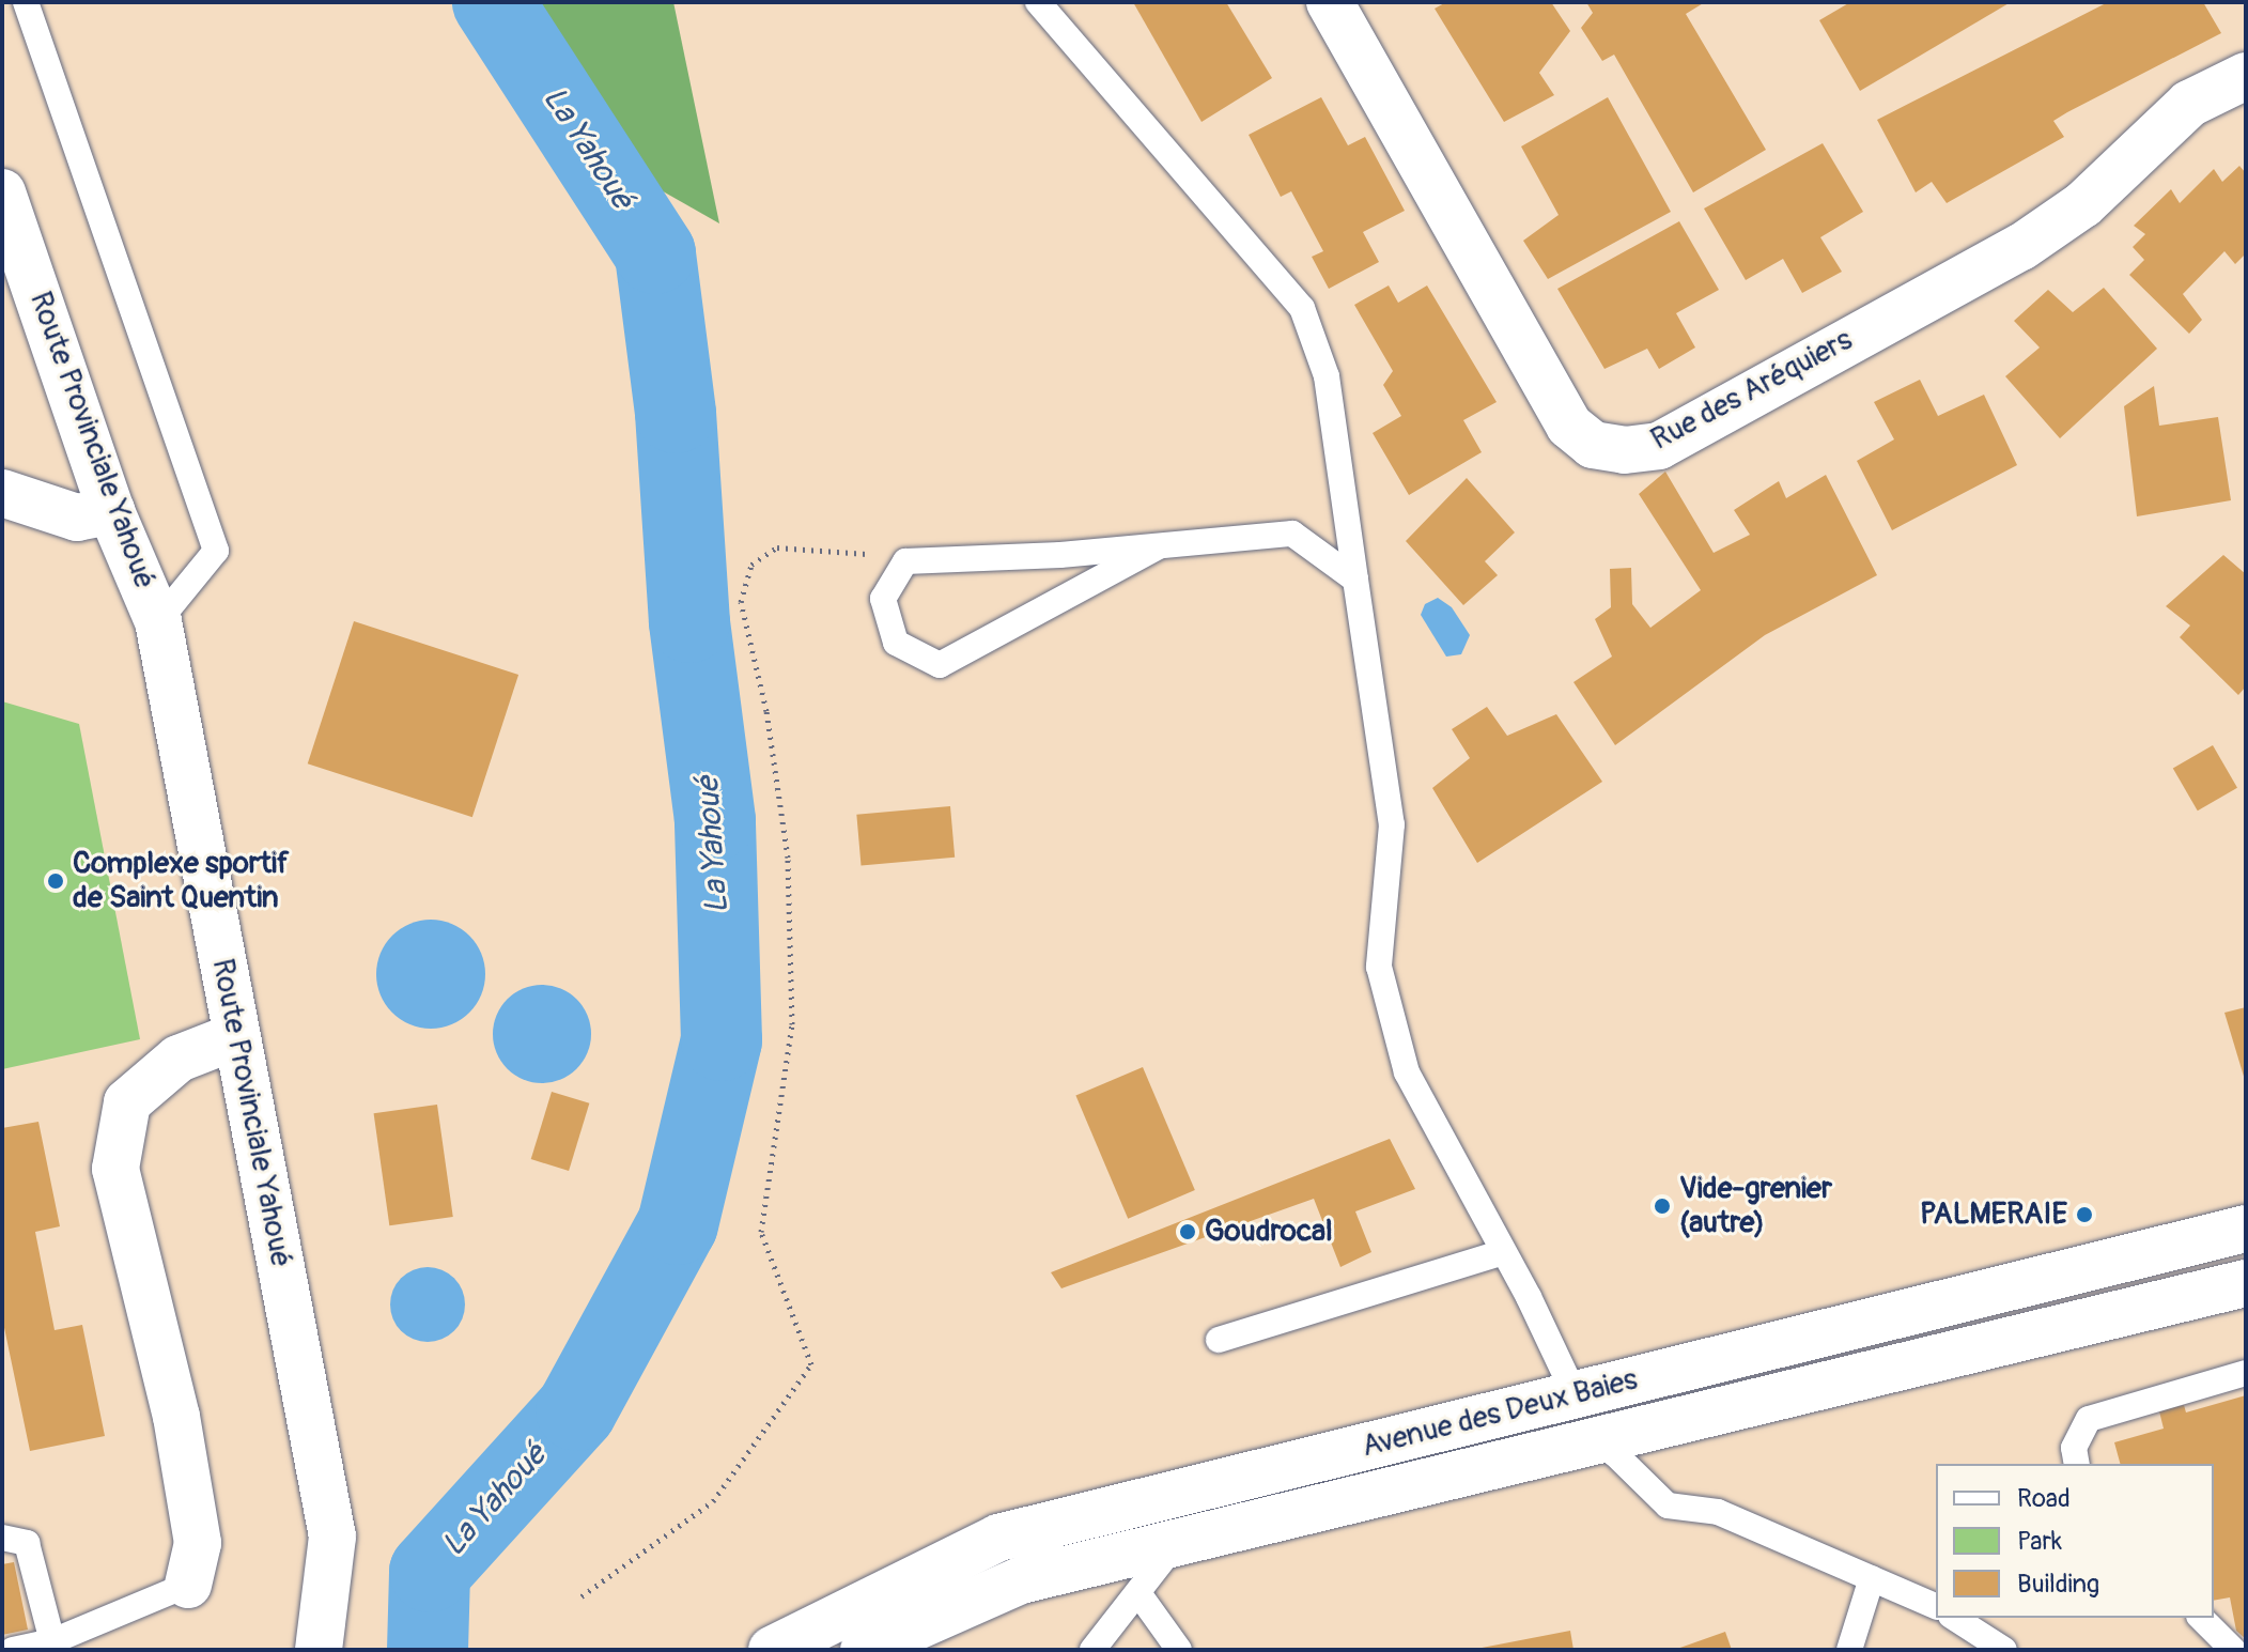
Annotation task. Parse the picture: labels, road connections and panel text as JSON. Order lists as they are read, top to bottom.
{
  "streets": {
    "main road": ["Rue des Aréquiers", "Route Provinciale Yahoué", "Avenue des Deux Baies"]
  },
  "water": ["La Yahoué"],
  "places": [
    "Complexe sportif de Saint Quentin",
    "Vide-grenier (autre)",
    "PALMERAIE",
    "Goudrocal"
  ],
  "legend": ["Road", "Park", "Building"]
}
